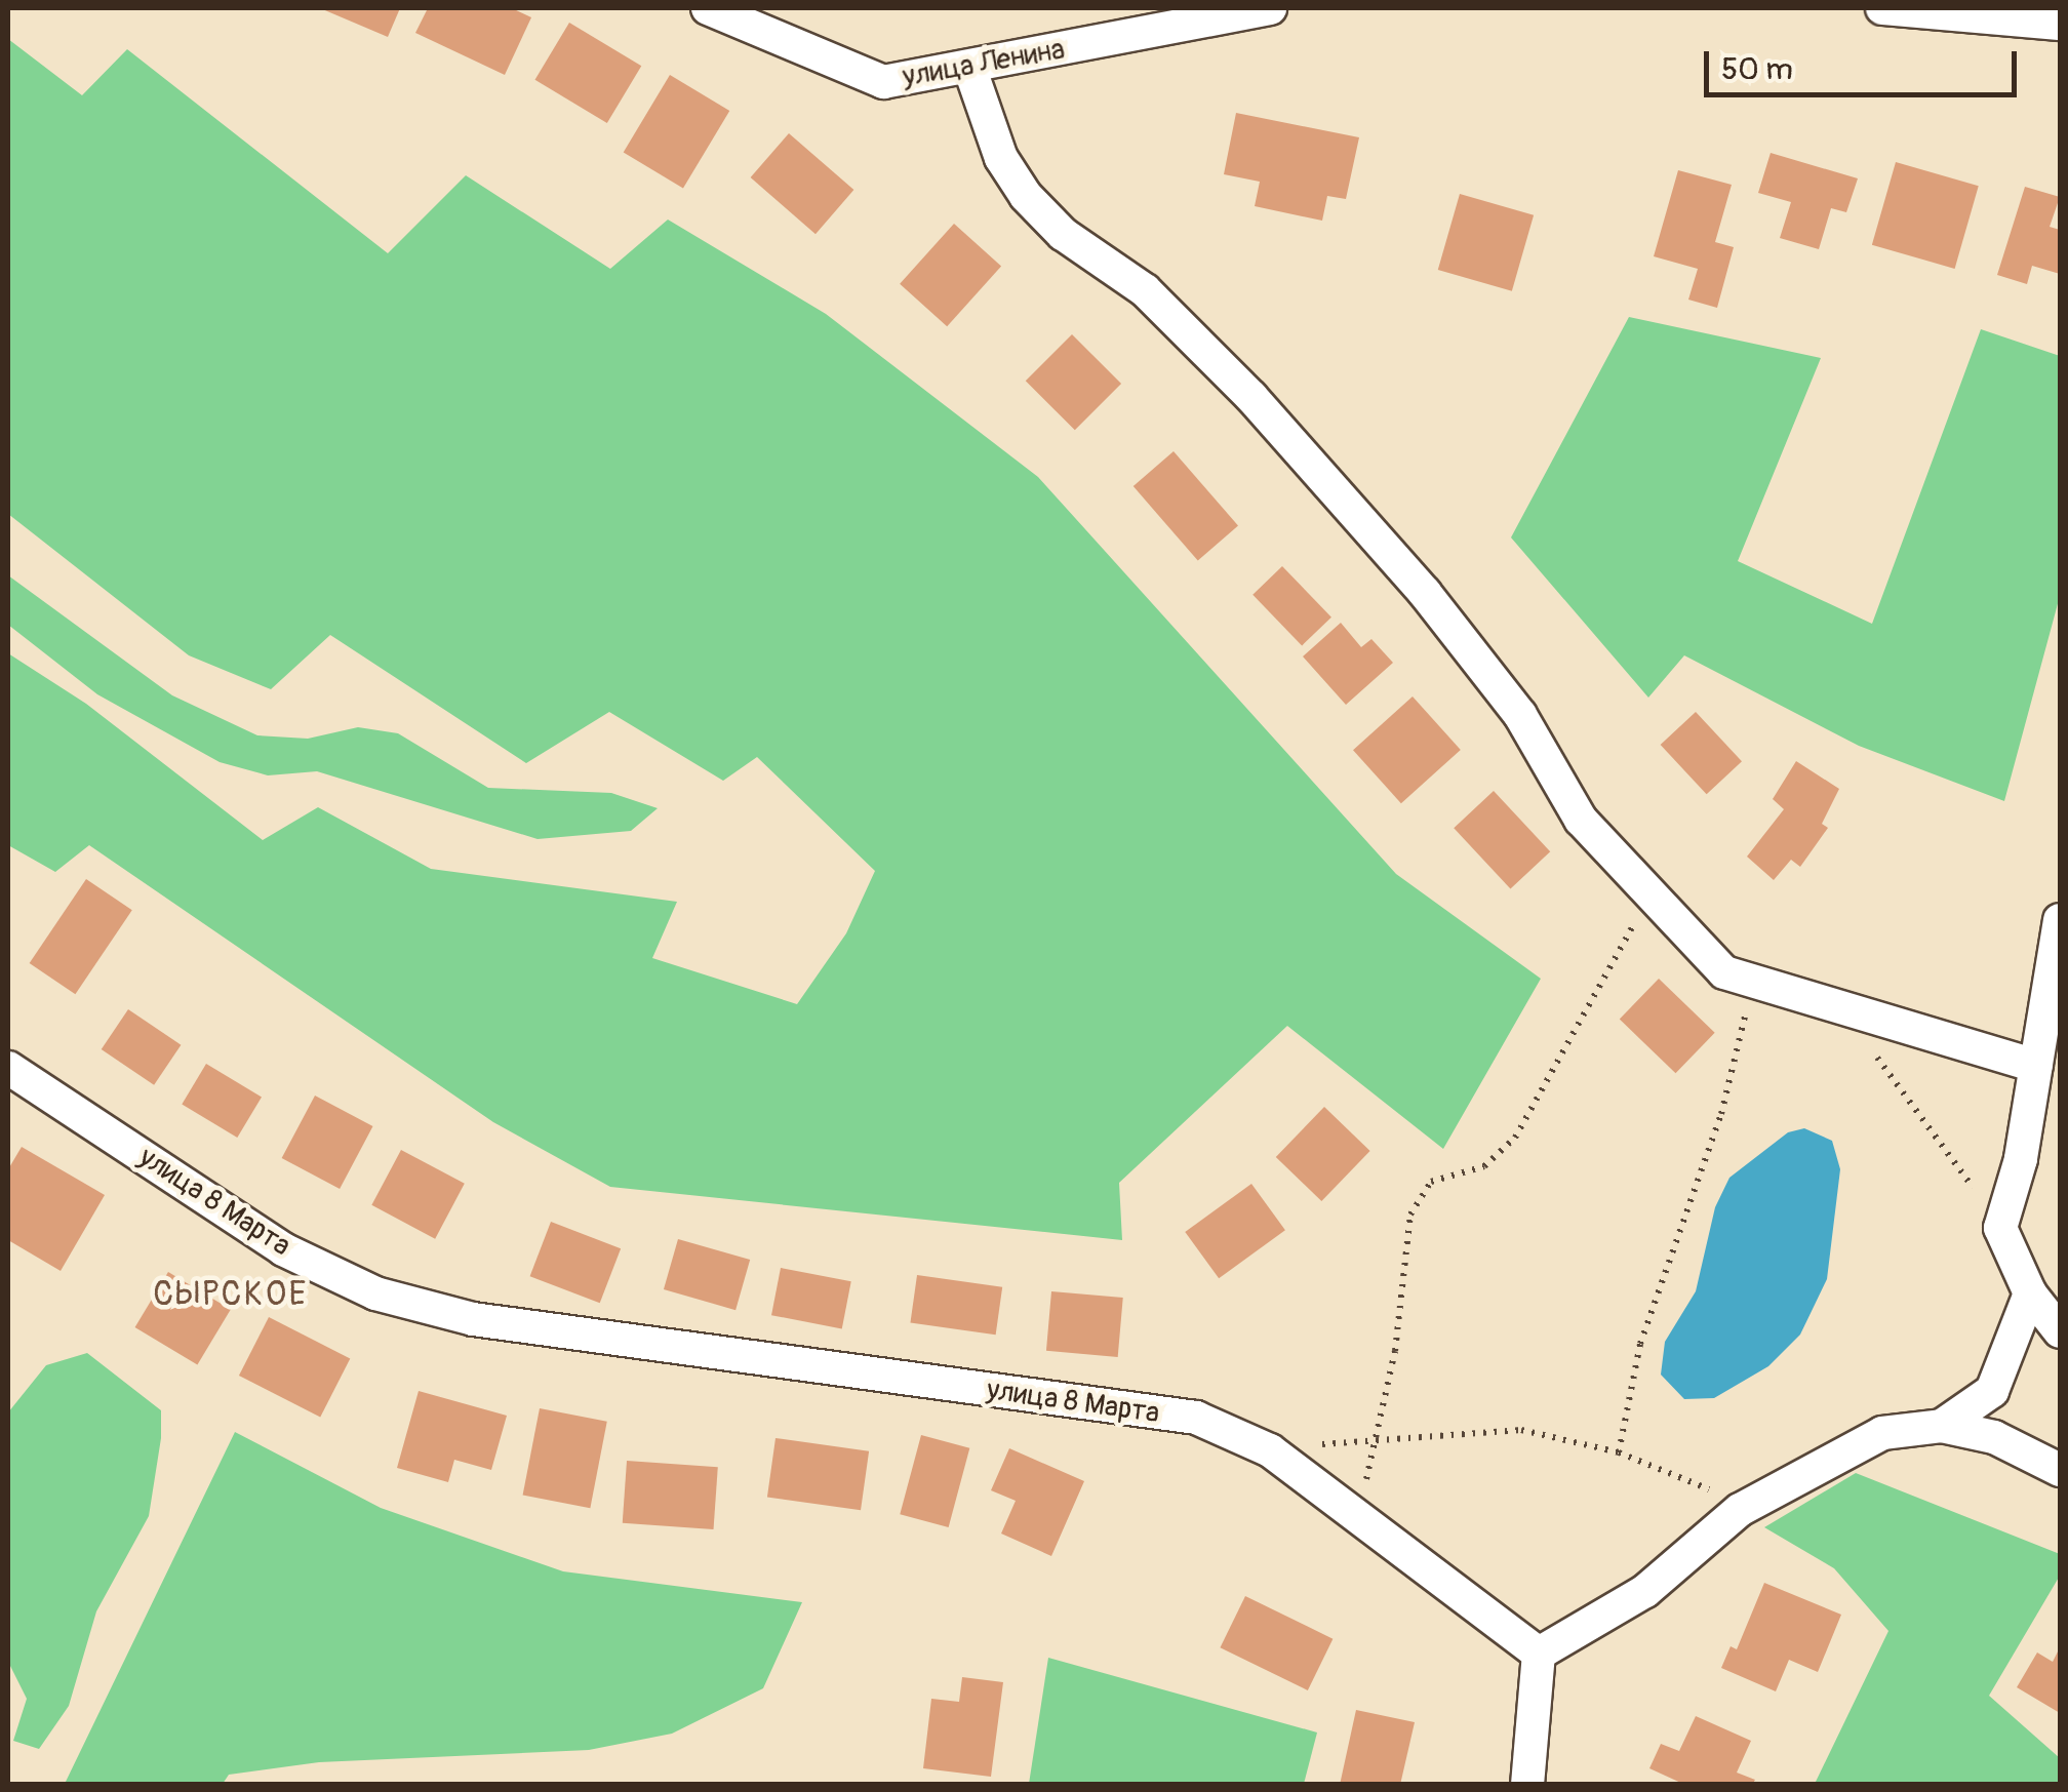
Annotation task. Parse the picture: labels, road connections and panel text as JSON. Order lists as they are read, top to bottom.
{
  "streets": {
    "street": ["улица Ленина", "улица 8 Марта"]
  },
  "districts": ["СЫРСКОЕ"],
  "scale_bar": "50 m"
}
